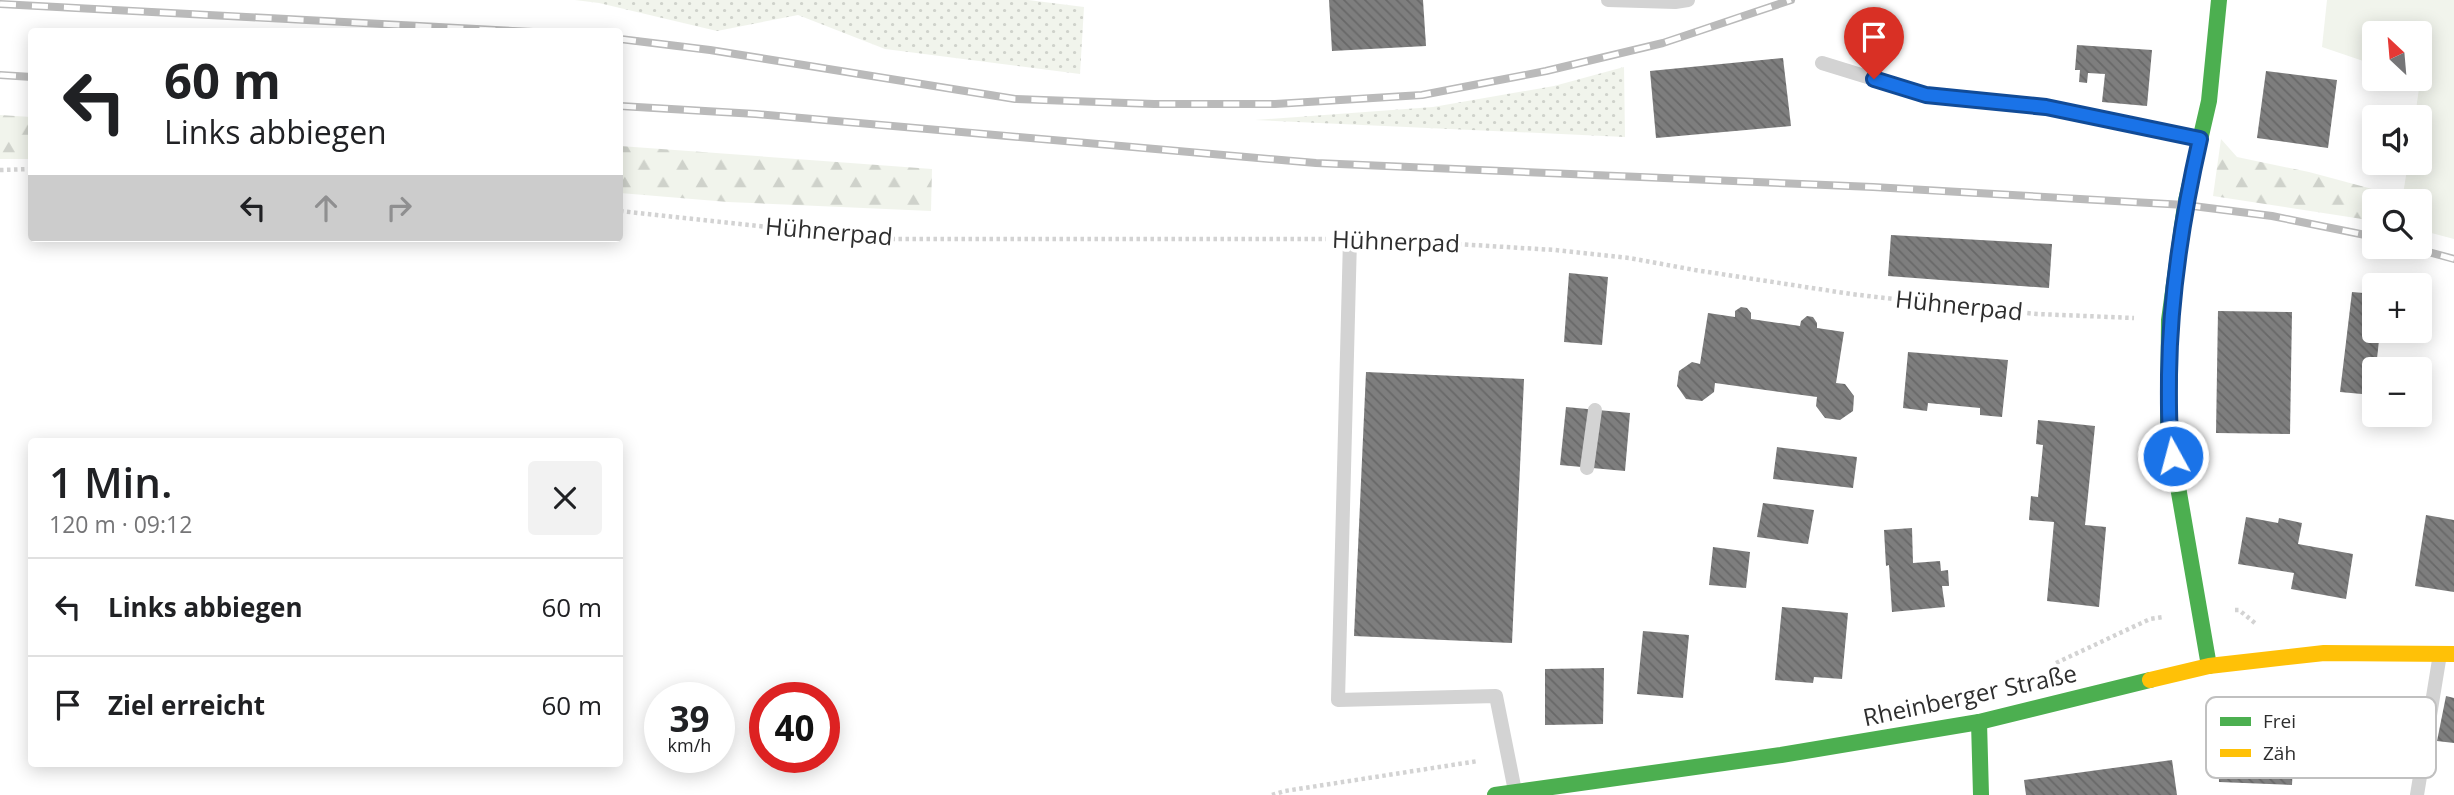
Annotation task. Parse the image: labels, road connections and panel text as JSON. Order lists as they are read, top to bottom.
{
  "streets": {
    "main road": ["Rheinberger Straße"],
    "path": ["Hühnerpad"]
  },
  "legend": ["Frei", "Zäh"],
  "north": "top left",
  "page": {
    "map_buttons": ["+", "−"],
    "turn": ["60 m", "Links abbiegen"],
    "heading": ["1 Min.", "120 m · 09:12"],
    "list": [
      {
        "name": "Links abbiegen",
        "value": "60 m"
      },
      {
        "name": "Ziel erreicht",
        "value": "60 m"
      }
    ],
    "speed": "39 km/h",
    "limit": "40"
  }
}
